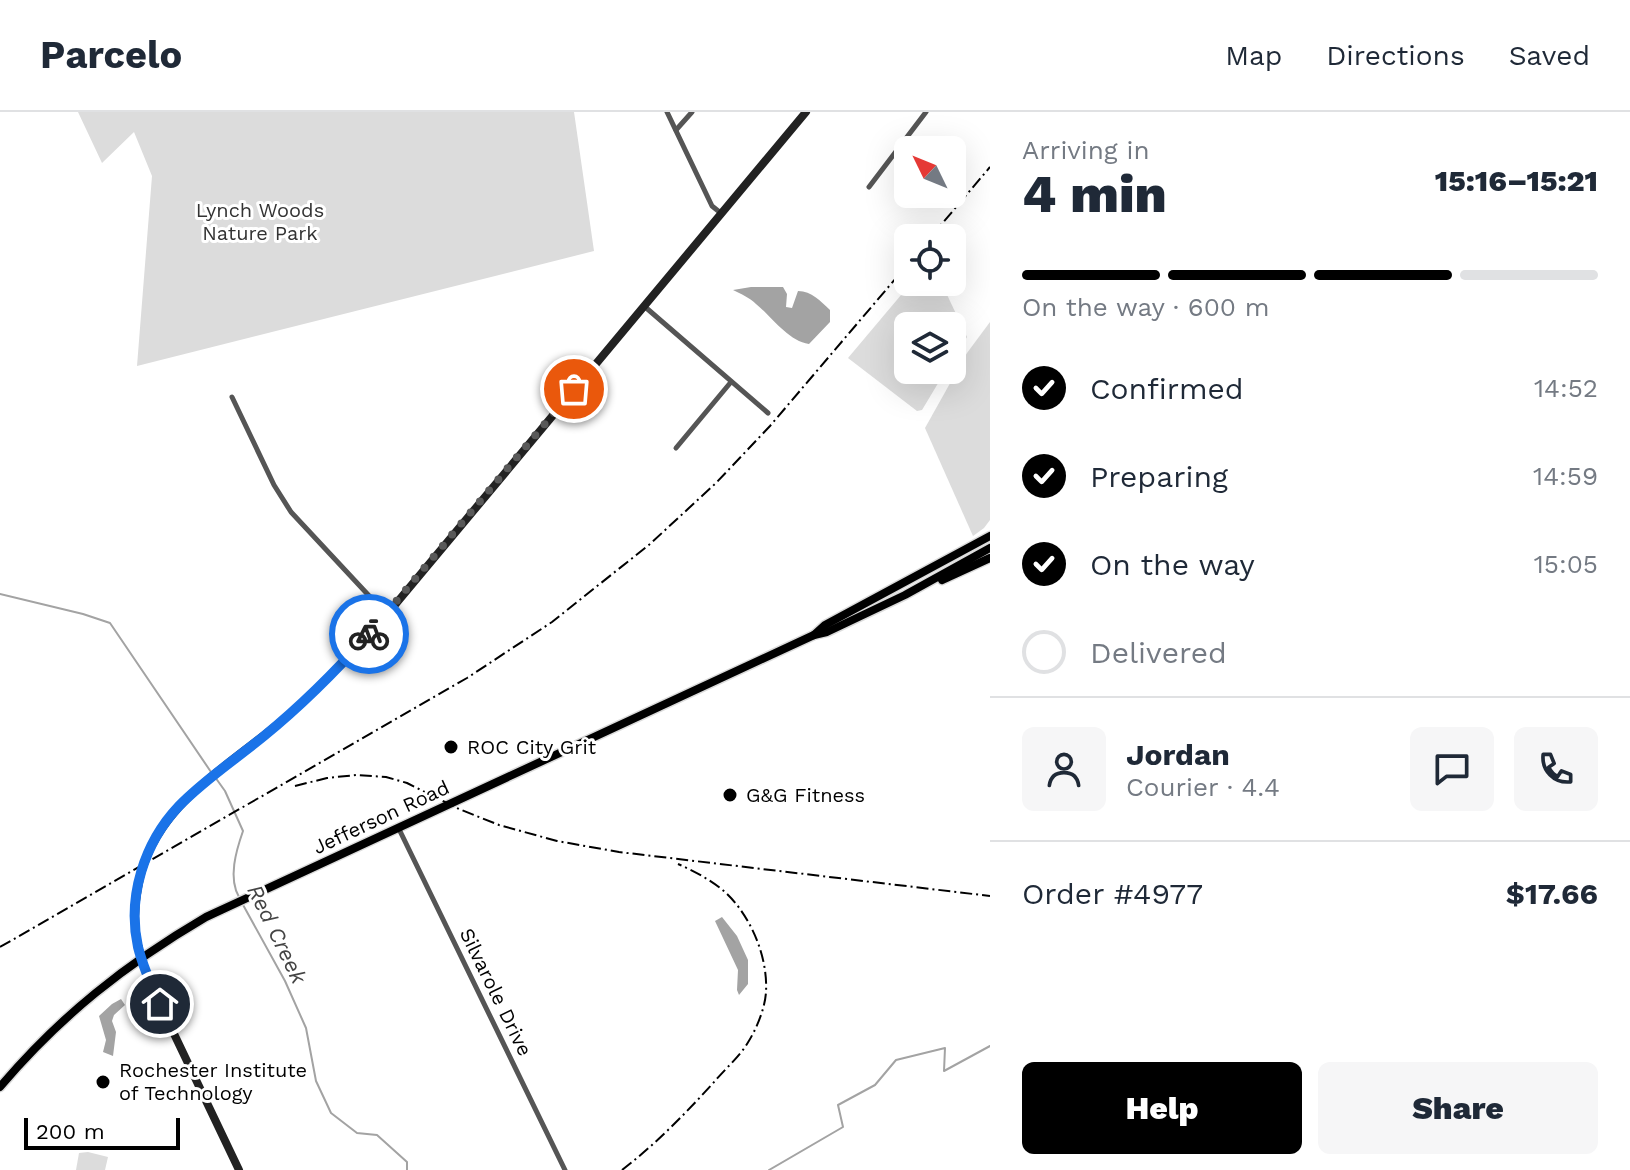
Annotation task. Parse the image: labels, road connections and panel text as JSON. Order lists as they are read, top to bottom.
{
  "streets": {
    "main road": ["Jefferson Road"],
    "street": ["Silvarole Drive"]
  },
  "crossings": [
    ["Jefferson Road", "Silvarole Drive"]
  ],
  "water": ["Red Creek"],
  "parks": ["Lynch Woods Nature Park"],
  "places": ["ROC City Grit", "G&G Fitness", "Rochester Institute of Technology"],
  "scale_bar": "200 m",
  "north": "top left",
  "page": {
    "header": "Parcelo",
    "nav": ["Map", "Directions", "Saved"],
    "heading": ["4 min", "Arriving in", "15:16–15:21"],
    "panel": [
      "Jordan",
      "Courier · 4.4",
      "Order #4977",
      "$17.66"
    ],
    "bar": "On the way · 600 m",
    "list": [
      ["Confirmed", "14:52"],
      ["Preparing", "14:59"],
      ["On the way", "15:05"],
      "Delivered"
    ],
    "buttons": ["Help", "Share"],
    "scale": "200 m"
  }
}
